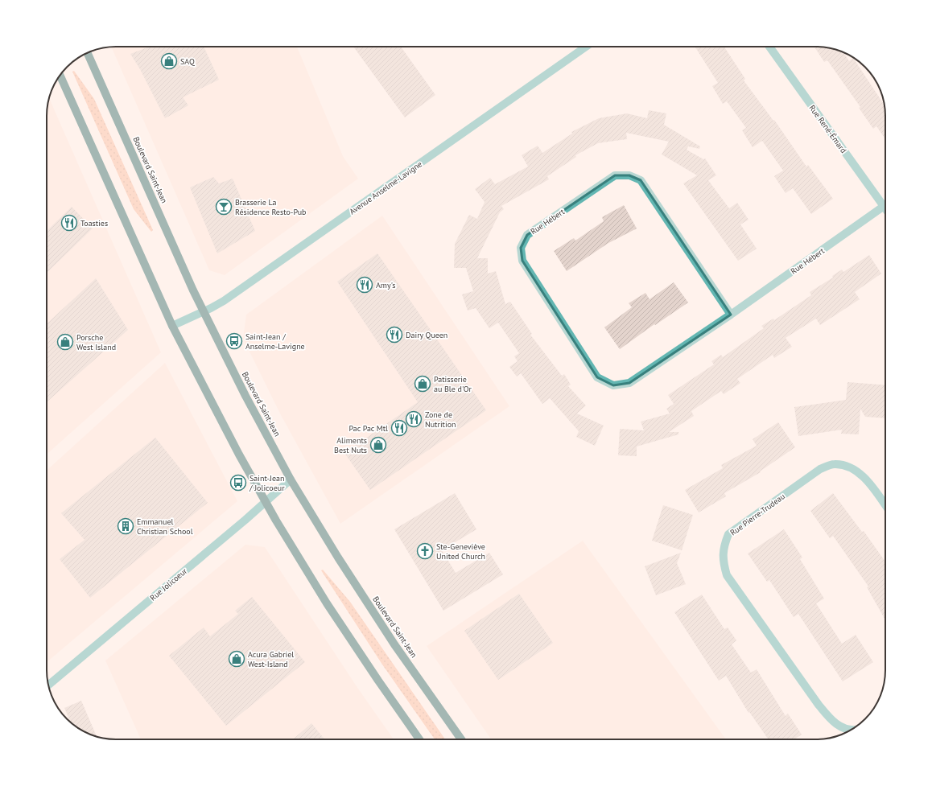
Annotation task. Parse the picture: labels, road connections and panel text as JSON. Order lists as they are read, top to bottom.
{
  "streets": {
    "main road": ["Boulevard Saint-Jean"],
    "street": [
      "Rue René-Émard",
      "Avenue Anselme-Lavigne",
      "Rue Hébert",
      "Rue Pierre-Trudeau",
      "Rue Jolicoeur"
    ]
  },
  "crossings": [
    ["Rue René-Émard", "Rue Hébert"],
    ["Boulevard Saint-Jean", "Avenue Anselme-Lavigne"],
    ["Boulevard Saint-Jean", "Rue Jolicoeur"]
  ],
  "places": {
    "shop": [
      "SAQ",
      "Porsche West Island",
      "Patisserie au Ble d'Or",
      "Aliments Best Nuts",
      "Acura Gabriel West-Island"
    ],
    "bar": ["Brasserie La Résidence Resto-Pub"],
    "restaurant": [
      "Toasties",
      "Amy's",
      "Dairy Queen",
      "Zone de Nutrition",
      "Pac Pac Mtl"
    ],
    "bus stop": ["Saint-Jean / Anselme-Lavigne", "Saint-Jean / Jolicoeur"],
    "building": ["Emmanuel Christian School"],
    "church": ["Ste-Geneviève United Church"]
  }
}
